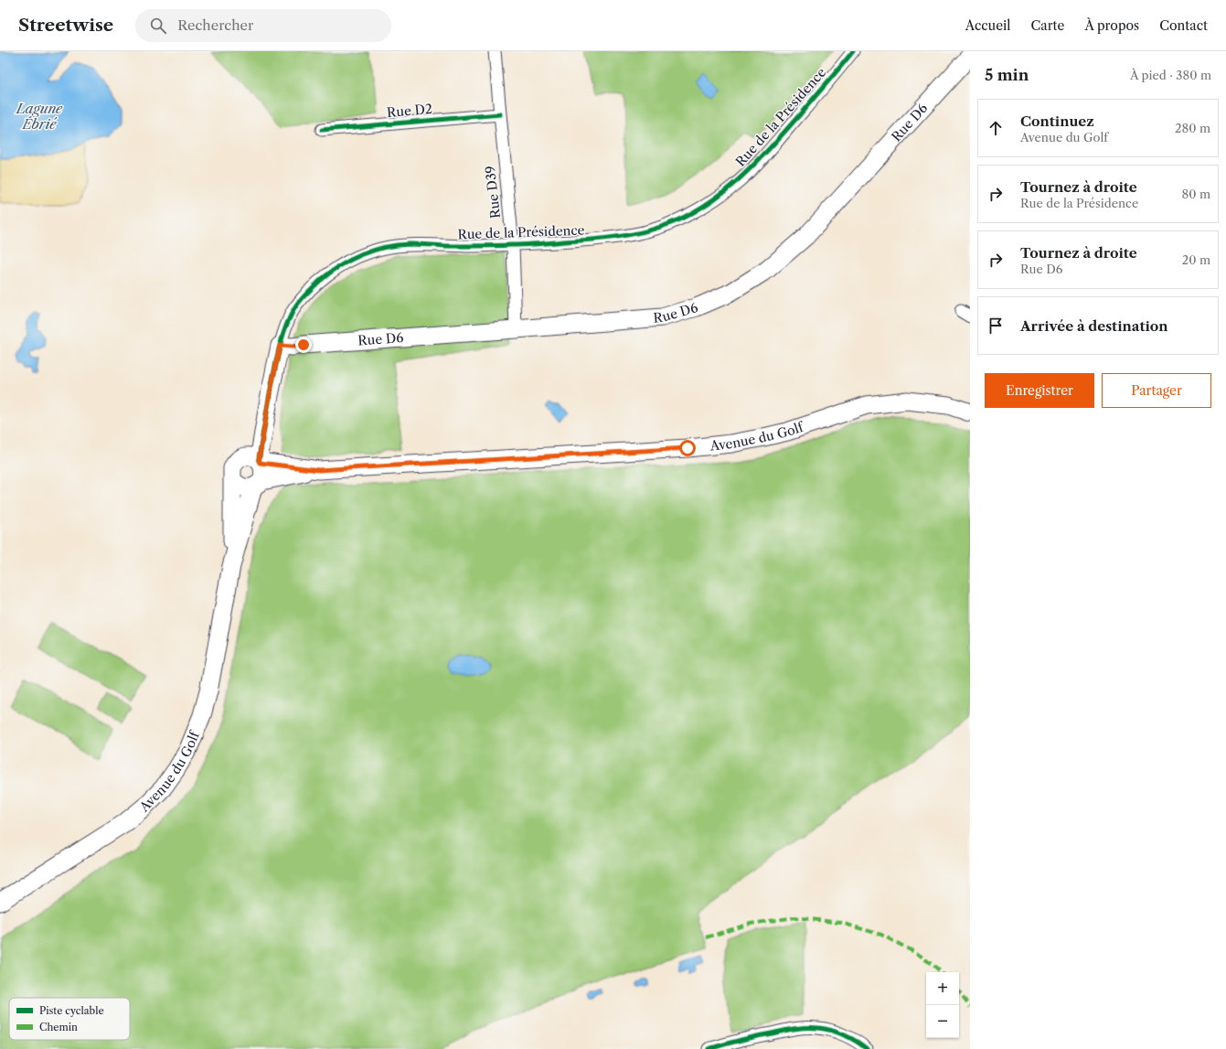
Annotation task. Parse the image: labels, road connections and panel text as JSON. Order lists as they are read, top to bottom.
{
  "streets": {
    "main road": ["Rue de la Présidence", "Rue D6", "Avenue du Golf"],
    "street": ["Rue D2", "Rue D39"]
  },
  "crossings": [
    ["Rue D2", "Rue D39"],
    ["Rue de la Présidence", "Rue D6"],
    ["Rue de la Présidence", "Rue D39"],
    ["Rue de la Présidence", "Avenue du Golf"],
    ["Rue D6", "Rue D39"]
  ],
  "water": ["Lagune Ébrié"],
  "legend": ["Piste cyclable", "Chemin"],
  "page": {
    "header": "Streetwise",
    "search": "Rechercher",
    "nav": [
      "Accueil",
      "Carte",
      "À propos",
      "Contact"
    ],
    "heading": ["5 min", "À pied · 380 m"],
    "list": [
      ["Continuez", "Avenue du Golf", "280 m"],
      ["Tournez à droite", "Rue de la Présidence", "80 m"],
      ["Tournez à droite", "Rue D6", "20 m"],
      "Arrivée à destination"
    ],
    "buttons": ["Enregistrer", "Partager"],
    "map_buttons": ["+", "−"]
  }
}
